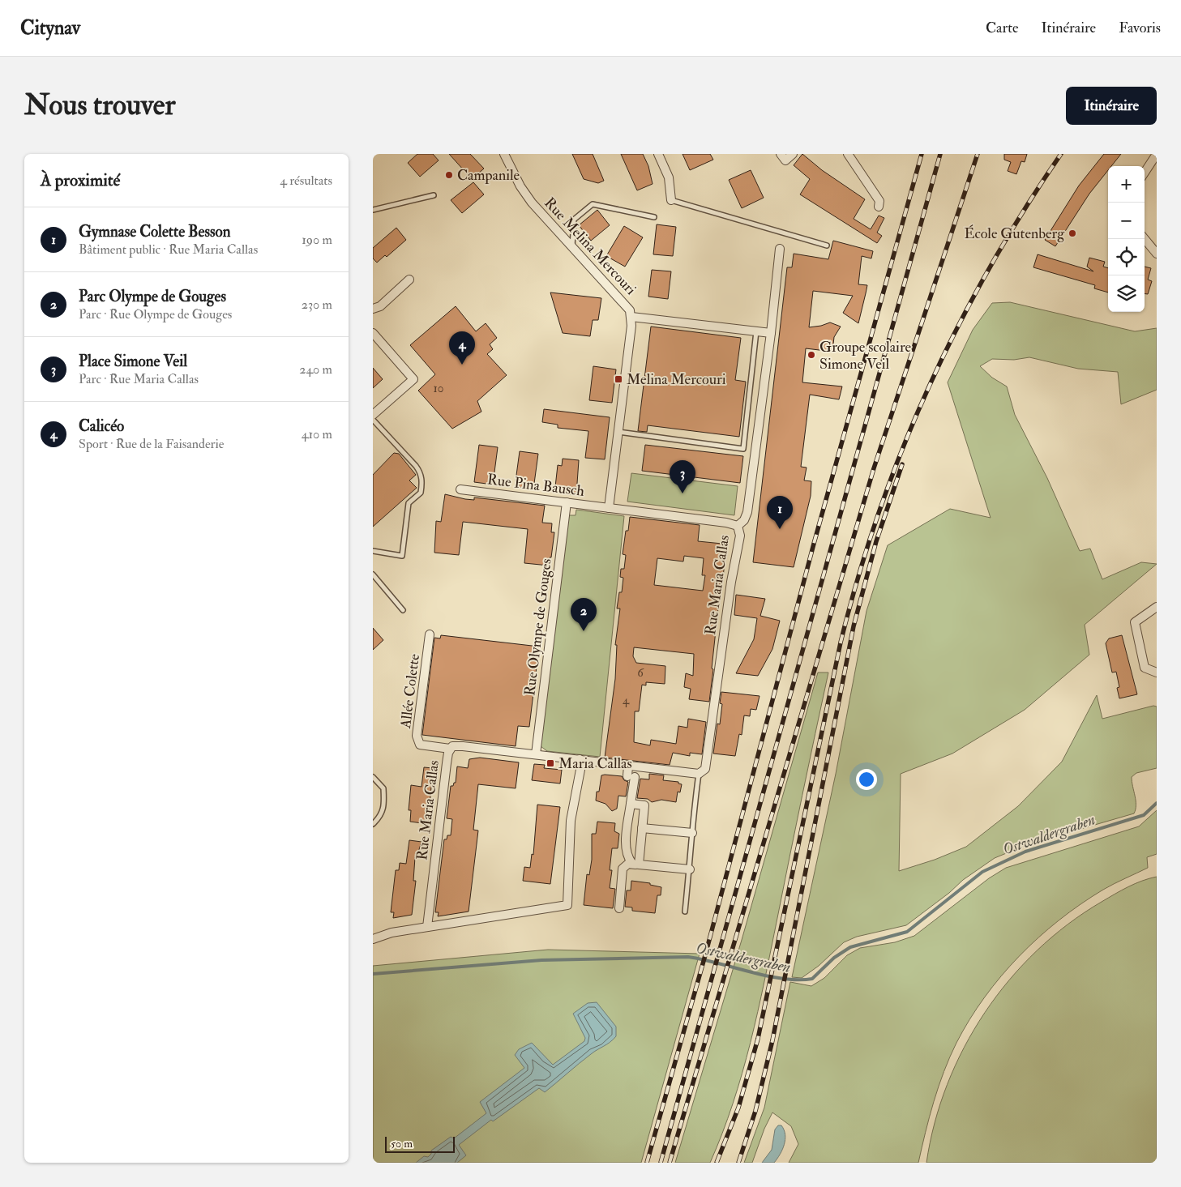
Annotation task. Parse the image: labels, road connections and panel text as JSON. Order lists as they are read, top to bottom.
{
  "streets": {
    "street": [
      "Rue Melina Mercouri",
      "Rue Pina Bausch",
      "Rue Maria Callas",
      "Rue Olympe de Gouges",
      "Allée Colette"
    ]
  },
  "crossings": [
    ["Rue Melina Mercouri", "Rue Pina Bausch"],
    ["Rue Melina Mercouri", "Rue Maria Callas"],
    ["Rue Pina Bausch", "Rue Maria Callas"],
    ["Rue Pina Bausch", "Rue Olympe de Gouges"],
    ["Rue Maria Callas", "Rue Olympe de Gouges"],
    ["Rue Maria Callas", "Allée Colette"]
  ],
  "water": ["Ostwaldergraben"],
  "places": {
    "other": ["Campanile", "École Gutenberg", "Groupe scolaire Simone Veil"],
    "transit": ["Melina Mercouri", "Maria Callas"]
  },
  "house_numbers": ["10", "6", "4"],
  "scale_bar": "50 m",
  "page": {
    "header": "Citynav",
    "nav": ["Carte", "Itinéraire", "Favoris"],
    "buttons": "Itinéraire",
    "title": "Nous trouver",
    "heading": ["À proximité", "4 résultats"],
    "map_buttons": ["+", "−"],
    "list": [
      {
        "mark": "1",
        "name": "Gymnase Colette Besson",
        "note": "Bâtiment public · Rue Maria Callas",
        "value": "190 m"
      },
      {
        "mark": "2",
        "name": "Parc Olympe de Gouges",
        "note": "Parc · Rue Olympe de Gouges",
        "value": "230 m"
      },
      {
        "mark": "3",
        "name": "Place Simone Veil",
        "note": "Parc · Rue Maria Callas",
        "value": "240 m"
      },
      {
        "mark": "4",
        "name": "Calicéo",
        "note": "Sport · Rue de la Faisanderie",
        "value": "410 m"
      }
    ],
    "pins": [
      "4",
      "3",
      "1",
      "2"
    ],
    "scale": "50 m"
  }
}
